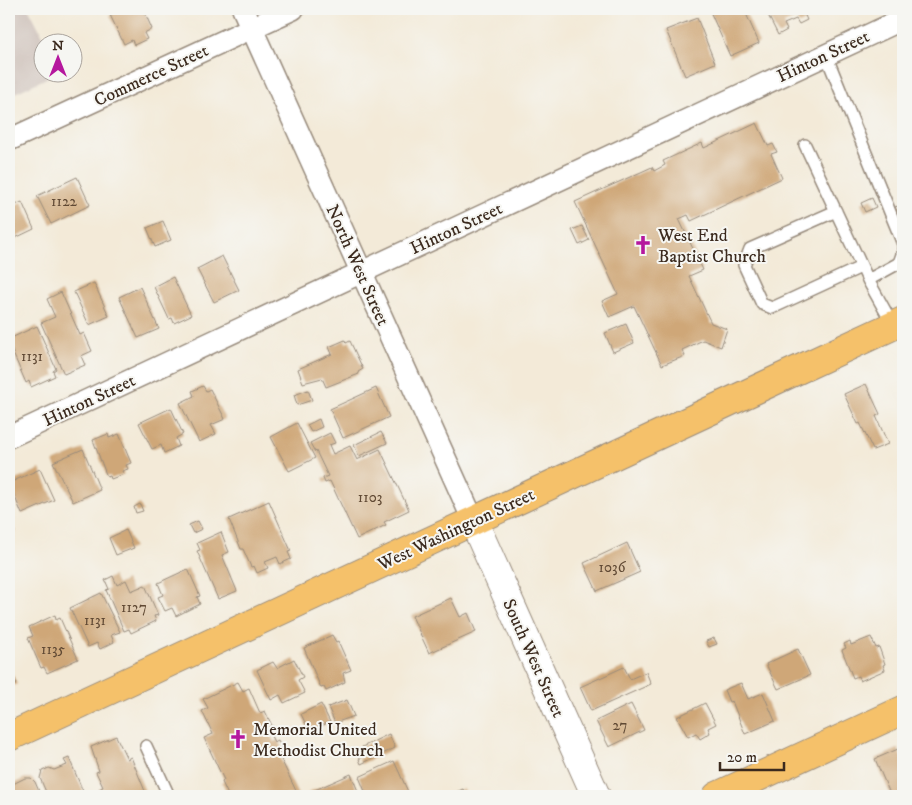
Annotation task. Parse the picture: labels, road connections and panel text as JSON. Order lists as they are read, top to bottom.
{
  "streets": {
    "main road": ["West Washington Street"],
    "street": [
      "Hinton Street",
      "Commerce Street",
      "North West Street",
      "South West Street"
    ]
  },
  "crossings": [
    ["Hinton Street", "North West Street"],
    ["Commerce Street", "North West Street"],
    ["North West Street", "West Washington Street"],
    ["North West Street", "South West Street"],
    ["West Washington Street", "South West Street"]
  ],
  "places": {
    "church": ["West End Baptist Church", "Memorial United Methodist Church"]
  },
  "house_numbers": [
    "1122",
    "1131",
    "1103",
    "1036",
    "1127",
    "1131",
    "1135",
    "27"
  ],
  "scale_bar": "20 m",
  "north": "top"
}
